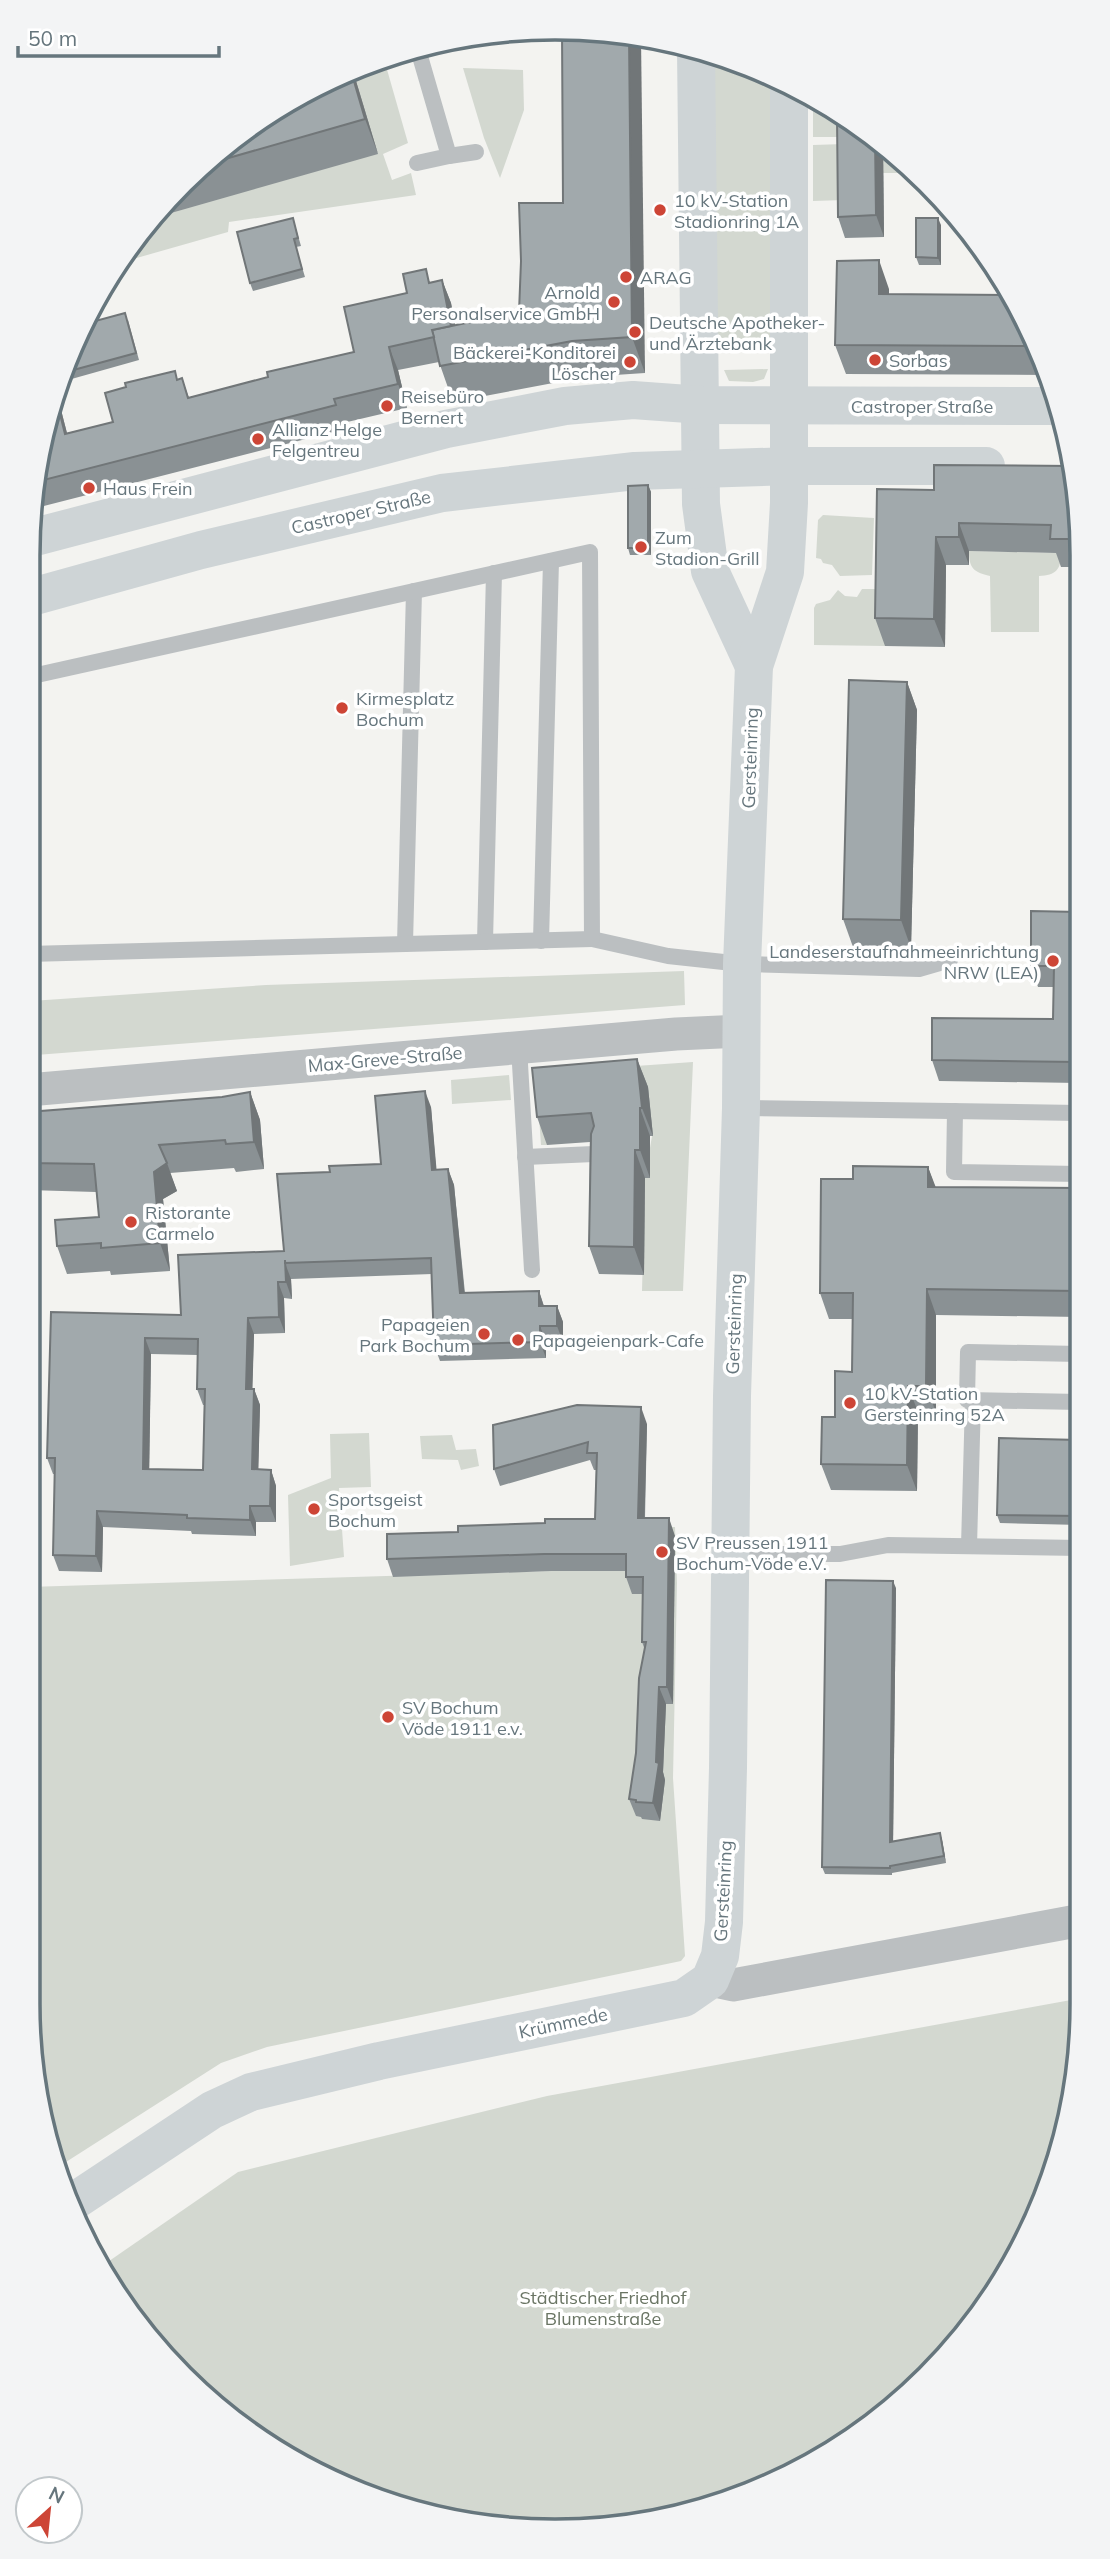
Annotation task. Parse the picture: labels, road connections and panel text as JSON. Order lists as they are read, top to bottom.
{
  "streets": {
    "main road": ["Castroper Straße", "Gersteinring", "Krümmede"],
    "street": ["Max-Greve-Straße"]
  },
  "crossings": [
    ["Castroper Straße", "Gersteinring"],
    ["Gersteinring", "Max-Greve-Straße"],
    ["Gersteinring", "Krümmede"]
  ],
  "parks": ["Städtischer Friedhof Blumenstraße"],
  "places": [
    "10 kV-Station Stadionring 1A",
    "ARAG",
    "Arnold Personalservice GmbH",
    "Deutsche Apotheker- und Ärztebank",
    "Sorbas",
    "Bäckerei-Konditorei Löscher",
    "Reisebüro Bernert",
    "Allianz Helge Felgentreu",
    "Haus Frein",
    "Zum Stadion-Grill",
    "Kirmesplatz Bochum",
    "Landeserstaufnahmeeinrichtung NRW (LEA)",
    "Ristorante Carmelo",
    "Papageien Park Bochum",
    "Papageienpark-Cafe",
    "10 kV-Station Gersteinring 52A",
    "Sportsgeist Bochum",
    "SV Preussen 1911 Bochum-Vöde e.V.",
    "SV Bochum Vöde 1911 e.v."
  ],
  "scale_bar": "50 m",
  "north": "top right"
}
